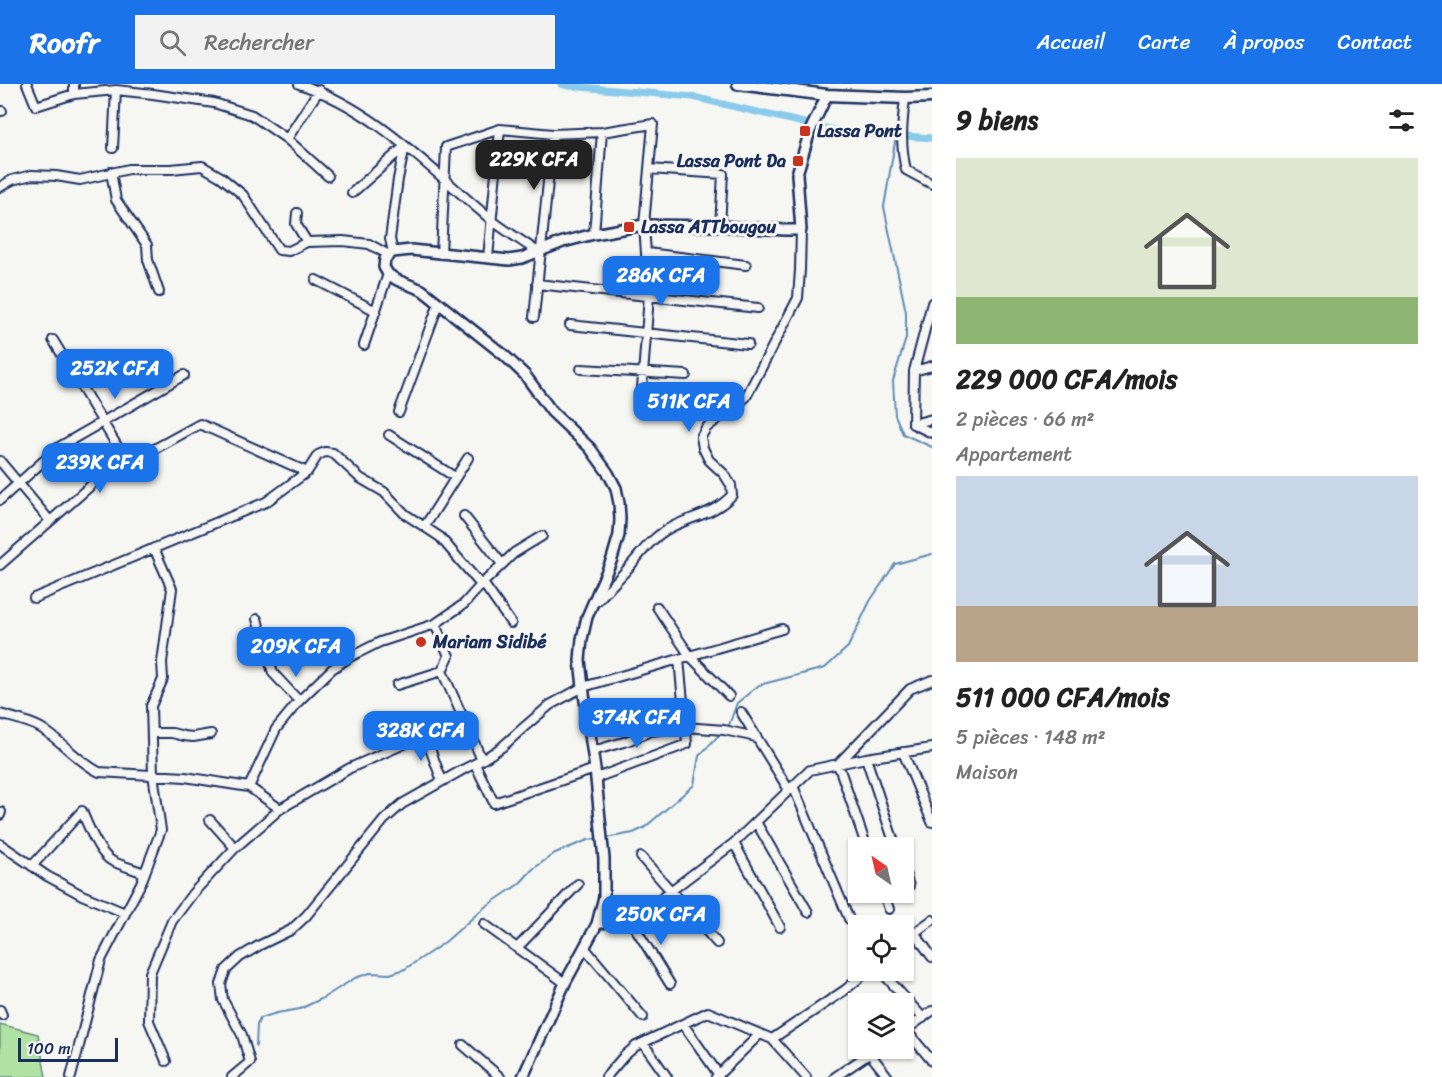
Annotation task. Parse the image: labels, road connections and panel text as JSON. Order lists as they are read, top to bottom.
{
  "places": {
    "transit": ["Lassa Pont", "Lassa Pont Da", "Lassa ATTbougou"],
    "other": ["Mariam Sidibé"]
  },
  "scale_bar": "100 m",
  "north": "top left",
  "page": {
    "header": "Roofr",
    "search": "Rechercher",
    "nav": [
      "Accueil",
      "Carte",
      "À propos",
      "Contact"
    ],
    "heading": "9 biens",
    "price": [
      "229K CFA",
      "286K CFA",
      "252K CFA",
      "511K CFA",
      "239K CFA",
      "209K CFA",
      "374K CFA",
      "328K CFA",
      "250K CFA"
    ],
    "list": [
      {
        "name": "229 000 CFA/mois",
        "note": "2 pièces · 66 m² · Appartement"
      },
      {
        "name": "511 000 CFA/mois",
        "note": "5 pièces · 148 m² · Maison"
      }
    ],
    "scale": "100 m"
  }
}
